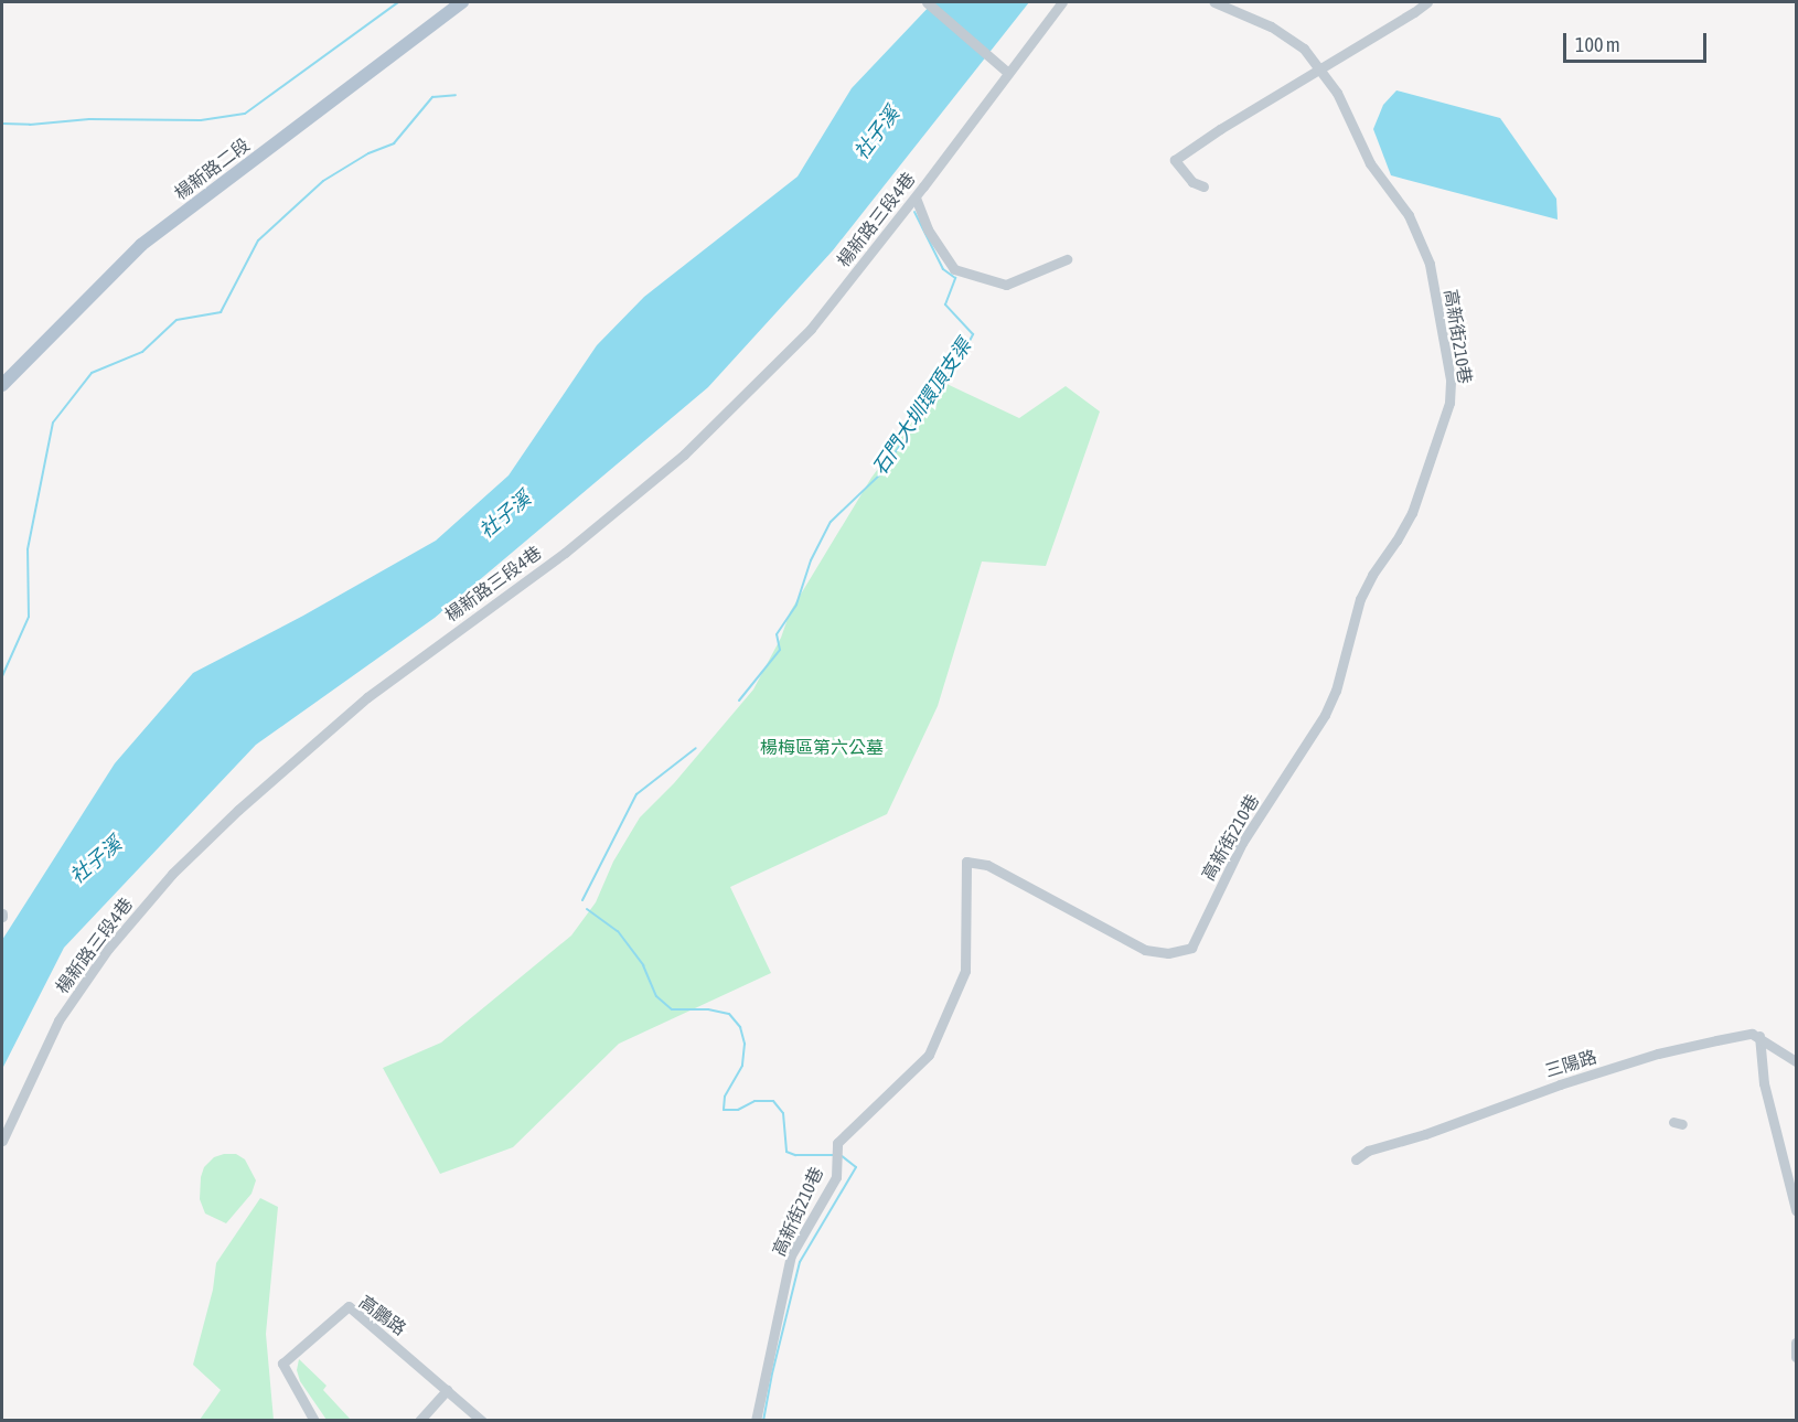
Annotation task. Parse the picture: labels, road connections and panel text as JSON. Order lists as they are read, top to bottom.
{
  "streets": {
    "main road": ["楊新路二段"],
    "street": [
      "楊新路三段4巷",
      "高新街210巷",
      "三陽路",
      "高鵬路"
    ]
  },
  "water": ["社子溪", "石門大圳環頂支渠"],
  "parks": ["楊梅區第六公墓"],
  "scale_bar": "100 m"
}
